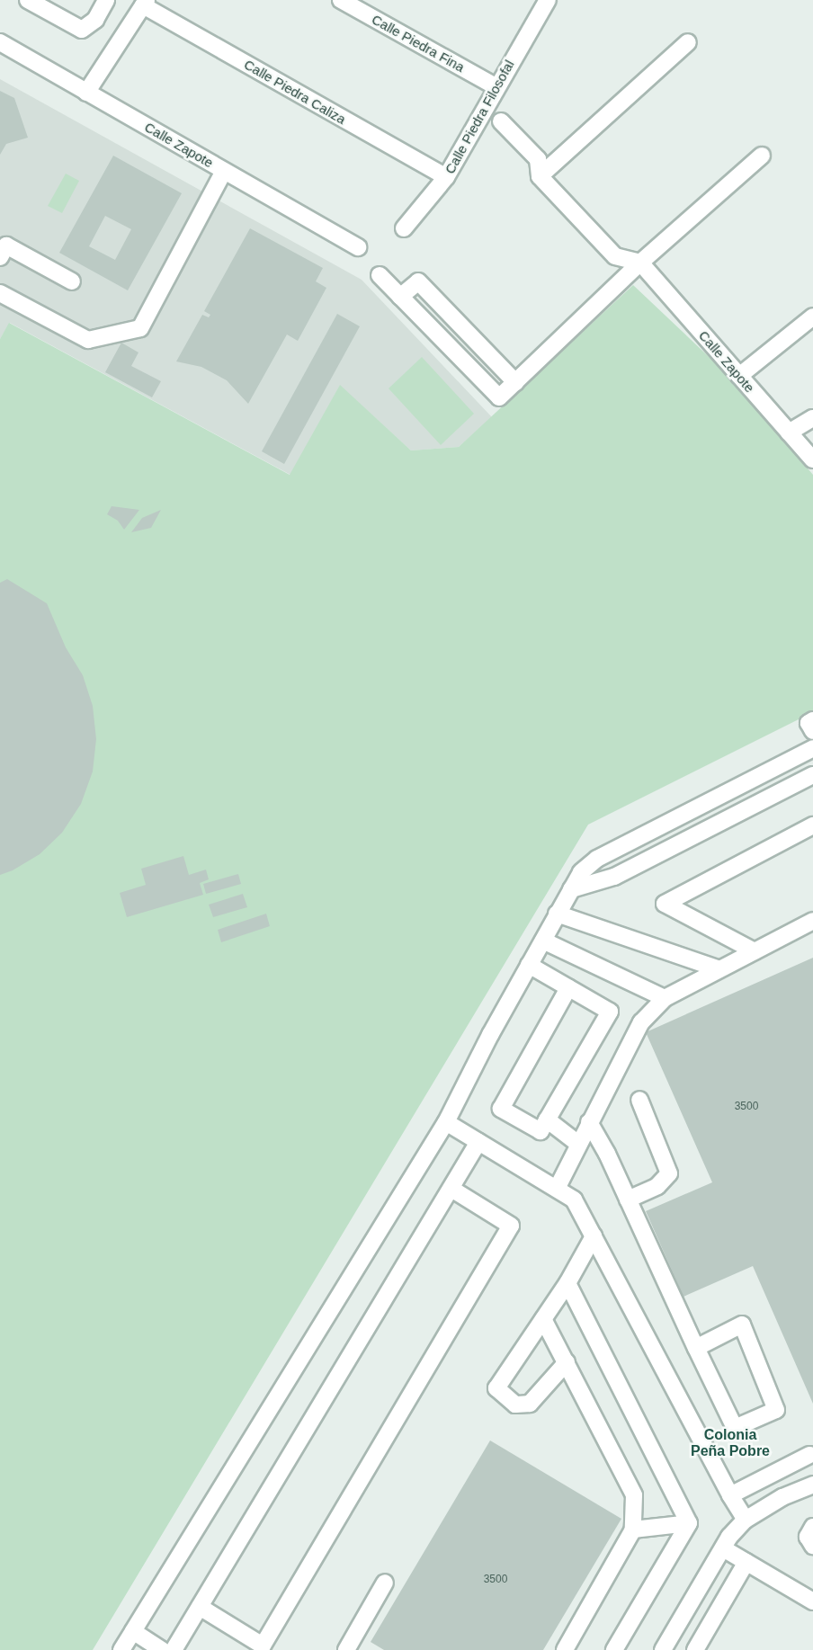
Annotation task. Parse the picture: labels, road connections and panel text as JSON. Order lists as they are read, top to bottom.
{
  "streets": {
    "street": [
      "Calle Piedra Fina",
      "Calle Piedra Caliza",
      "Calle Piedra Filosofal",
      "Calle Zapote"
    ]
  },
  "crossings": [
    ["Calle Piedra Fina", "Calle Piedra Filosofal"],
    ["Calle Piedra Caliza", "Calle Piedra Filosofal"]
  ],
  "districts": ["Colonia Peña Pobre"],
  "house_numbers": ["3500", "3500"]
}
